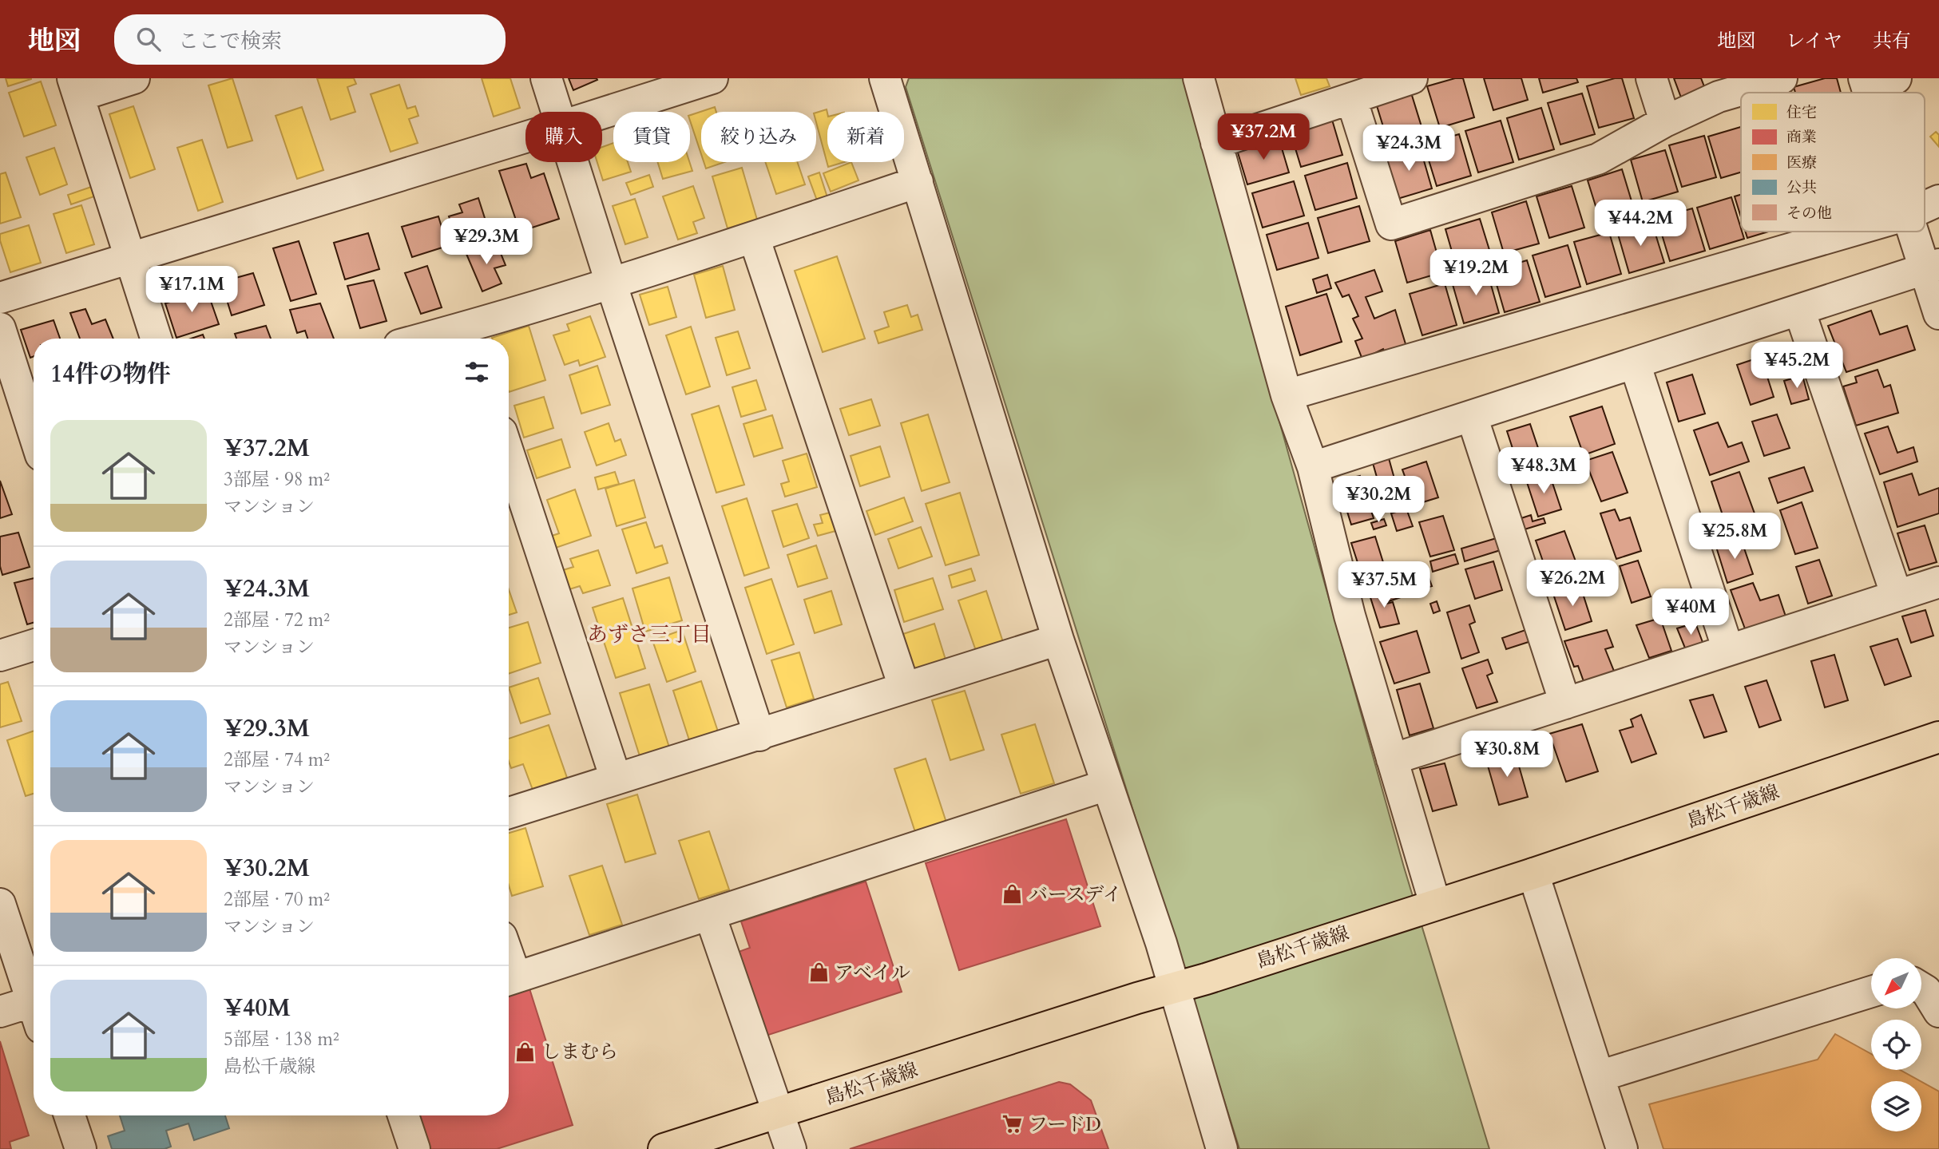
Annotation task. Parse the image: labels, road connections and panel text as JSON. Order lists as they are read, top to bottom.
{
  "streets": {
    "main road": ["島松千歳線"]
  },
  "districts": ["あずさ三丁目"],
  "places": {
    "shop": ["バースデイ", "アベイル", "しまむら"],
    "supermarket": ["フードD"]
  },
  "legend": [
    "住宅",
    "商業",
    "医療",
    "公共",
    "その他"
  ],
  "north": "bottom left",
  "page": {
    "header": "地図",
    "search": "ここで検索",
    "nav": ["地図", "レイヤ", "共有"],
    "chip": [
      "購入",
      "賃貸",
      "絞り込み",
      "新着"
    ],
    "price": [
      "¥37.2M",
      "¥24.3M",
      "¥44.2M",
      "¥29.3M",
      "¥19.2M",
      "¥17.1M",
      "¥45.2M",
      "¥48.3M",
      "¥30.2M",
      "¥25.8M",
      "¥26.2M",
      "¥37.5M",
      "¥40M",
      "¥30.8M"
    ],
    "heading": "14件の物件",
    "list": [
      {
        "name": "¥37.2M",
        "note": "3部屋 · 98 m² · マンション"
      },
      {
        "name": "¥24.3M",
        "note": "2部屋 · 72 m² · マンション"
      },
      {
        "name": "¥29.3M",
        "note": "2部屋 · 74 m² · マンション"
      },
      {
        "name": "¥30.2M",
        "note": "2部屋 · 70 m² · マンション"
      },
      {
        "name": "¥40M",
        "note": "5部屋 · 138 m² · 島松千歳線"
      }
    ]
  }
}
